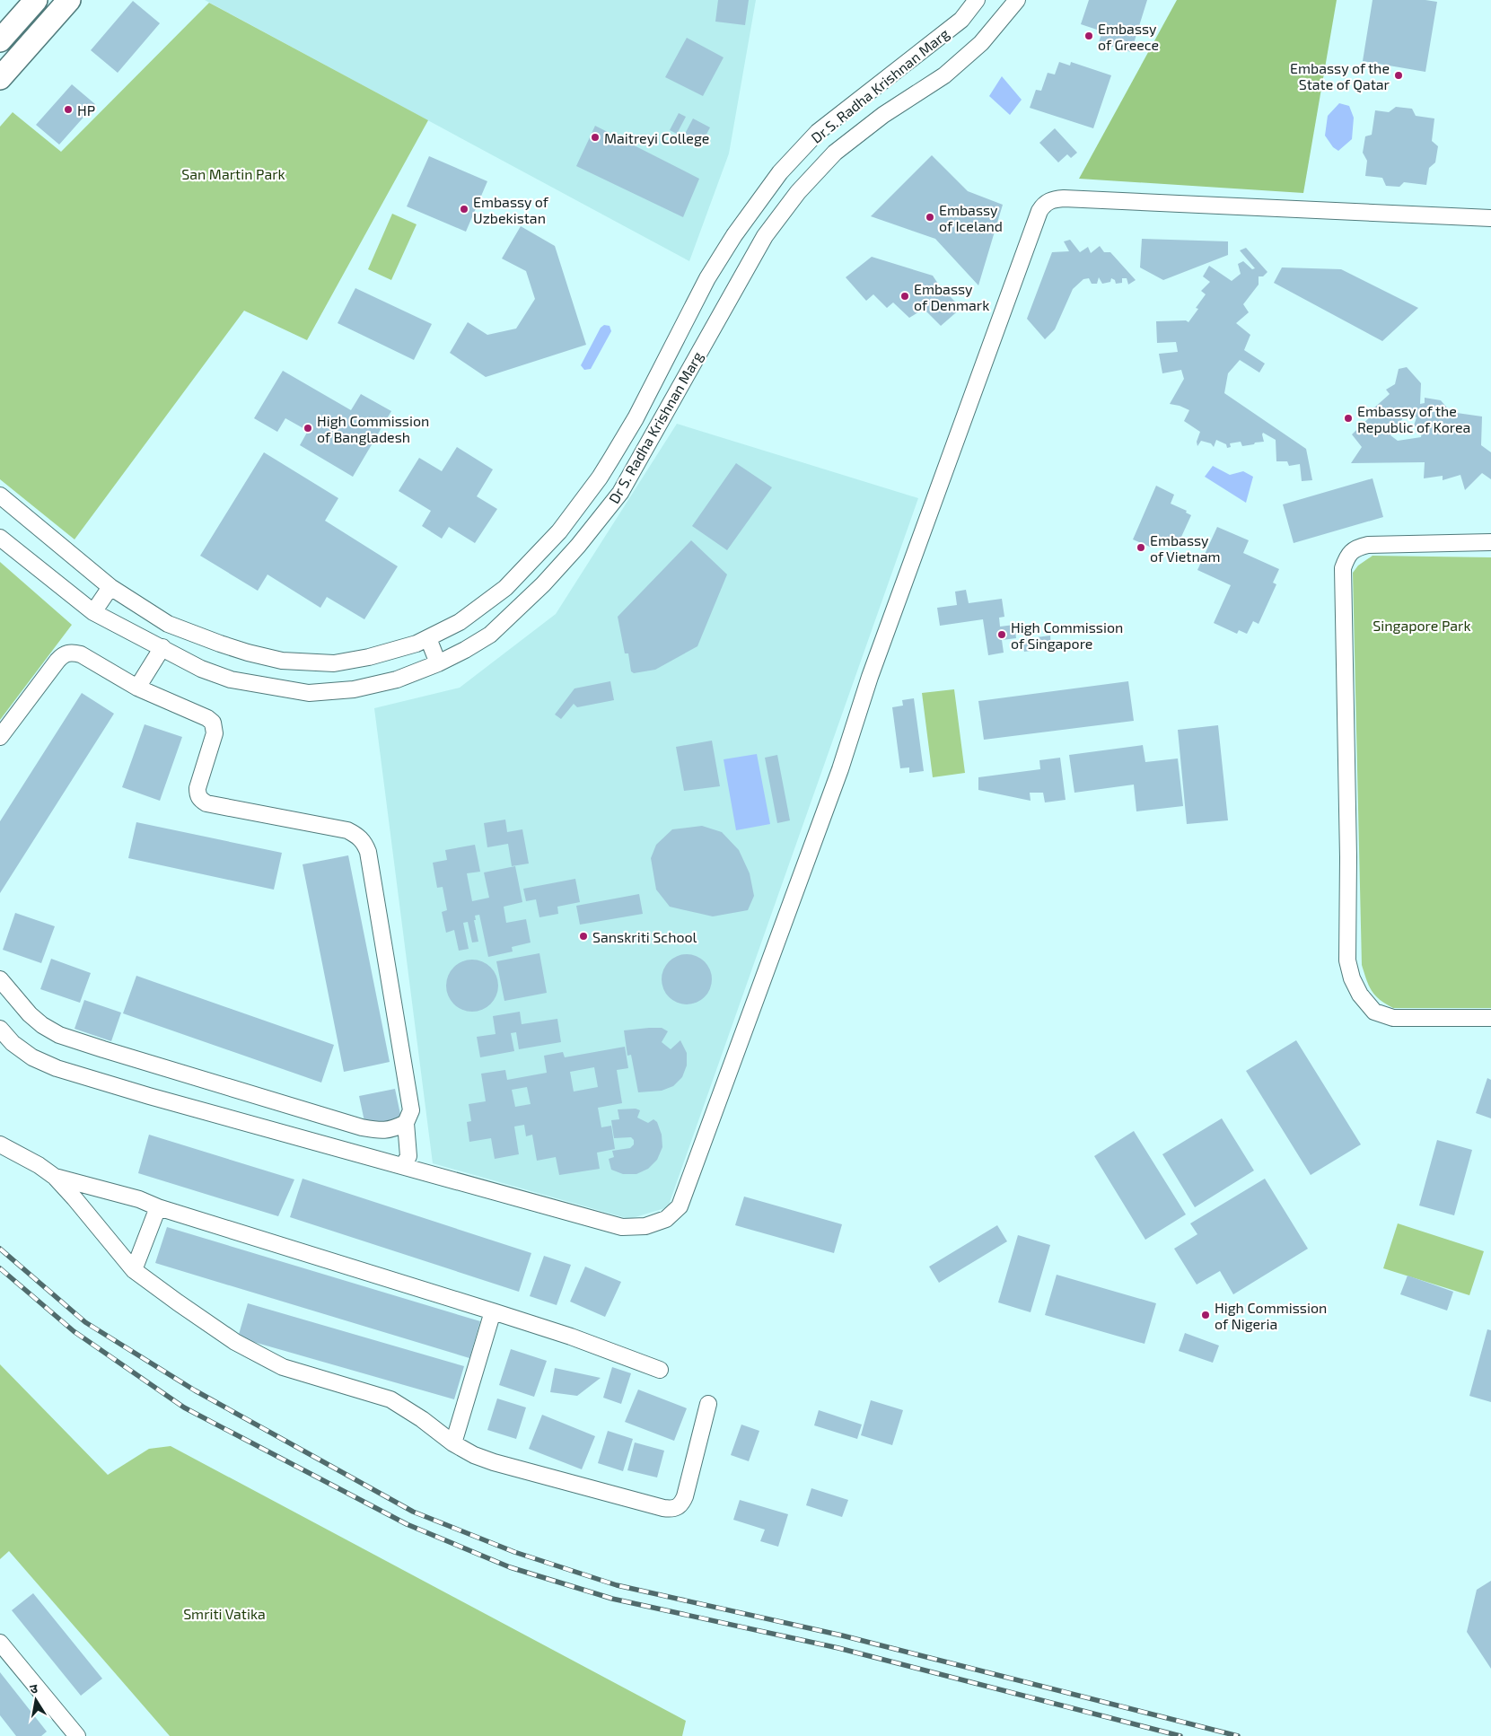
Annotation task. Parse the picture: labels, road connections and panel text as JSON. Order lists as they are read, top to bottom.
{
  "streets": {
    "street": ["Dr S. Radha Krishnan Marg"]
  },
  "parks": ["San Martin Park", "Singapore Park", "Smriti Vatika"],
  "places": [
    "Embassy of Greece",
    "Embassy of the State of Qatar",
    "HP",
    "Maitreyi College",
    "Embassy of Uzbekistan",
    "Embassy of Iceland",
    "Embassy of Denmark",
    "Embassy of the Republic of Korea",
    "High Commission of Bangladesh",
    "Embassy of Vietnam",
    "High Commission of Singapore",
    "Sanskriti School",
    "High Commission of Nigeria"
  ],
  "north": "top"
}
